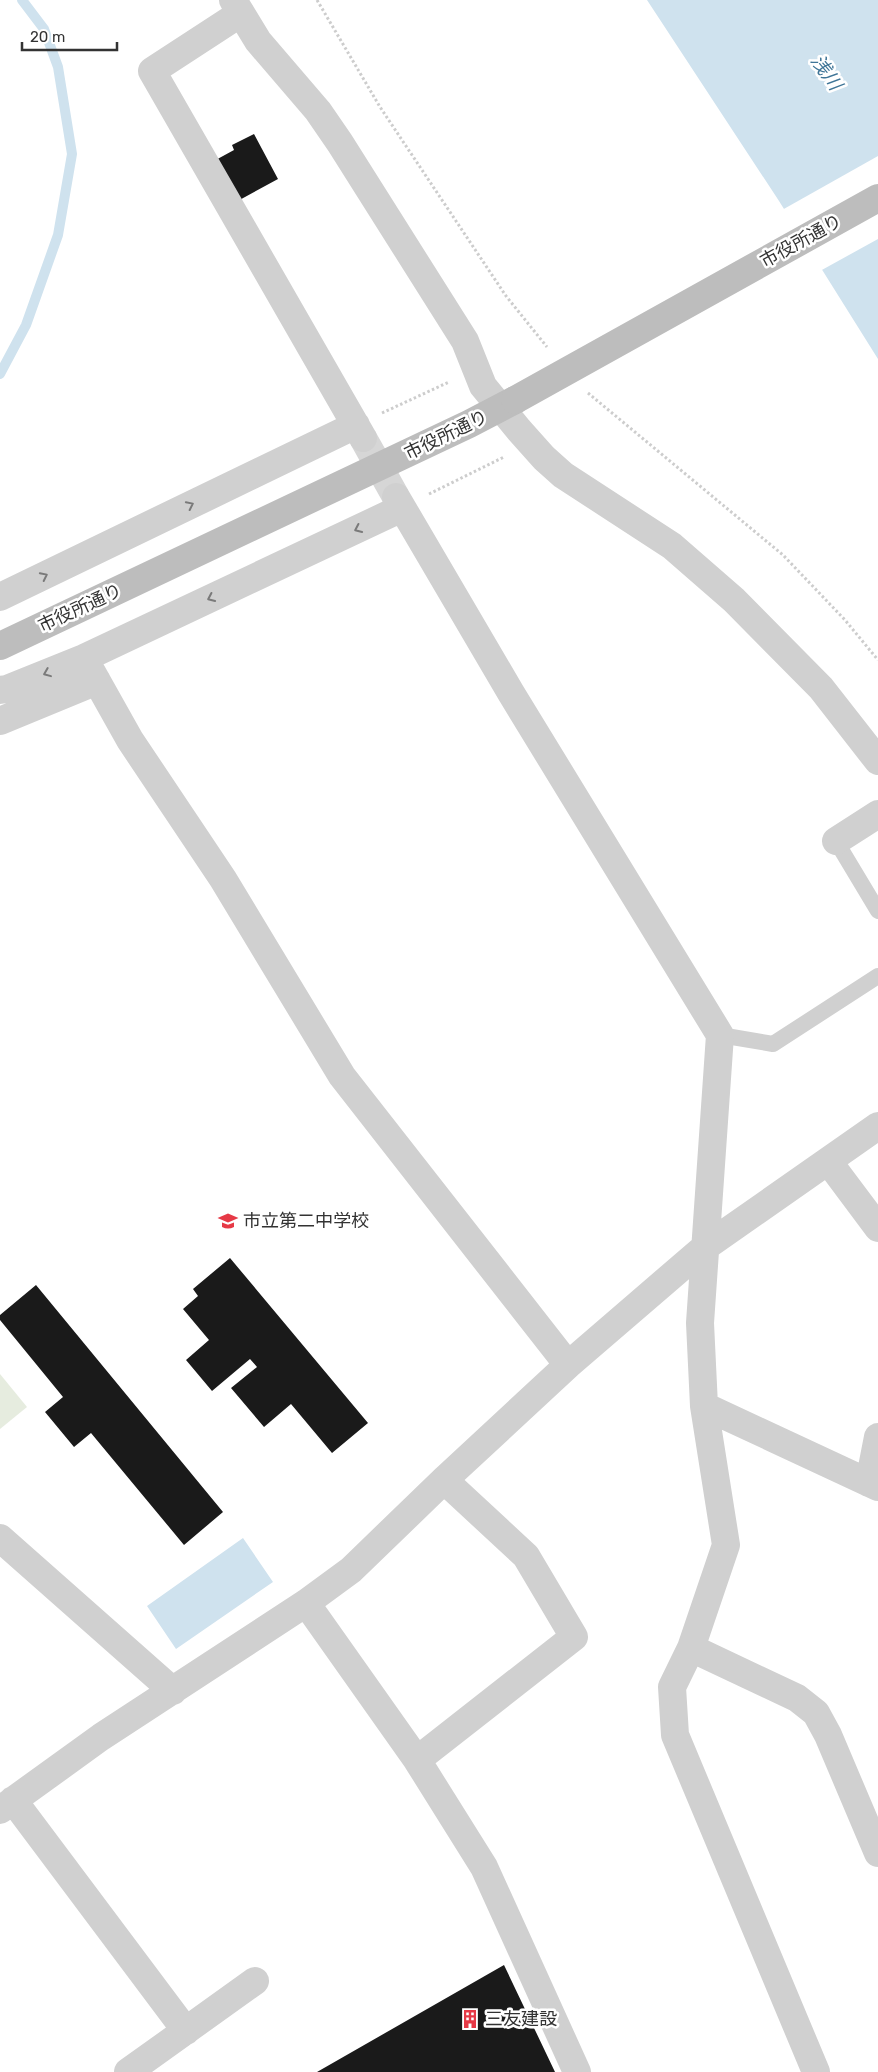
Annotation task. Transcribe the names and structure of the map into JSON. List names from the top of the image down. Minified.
{"streets":{"street":["市役所通り"]},"water":["浅川"],"places":{"school or university":["市立第二中学校"],"building":["三友建設"]},"scale_bar":"20 m"}
